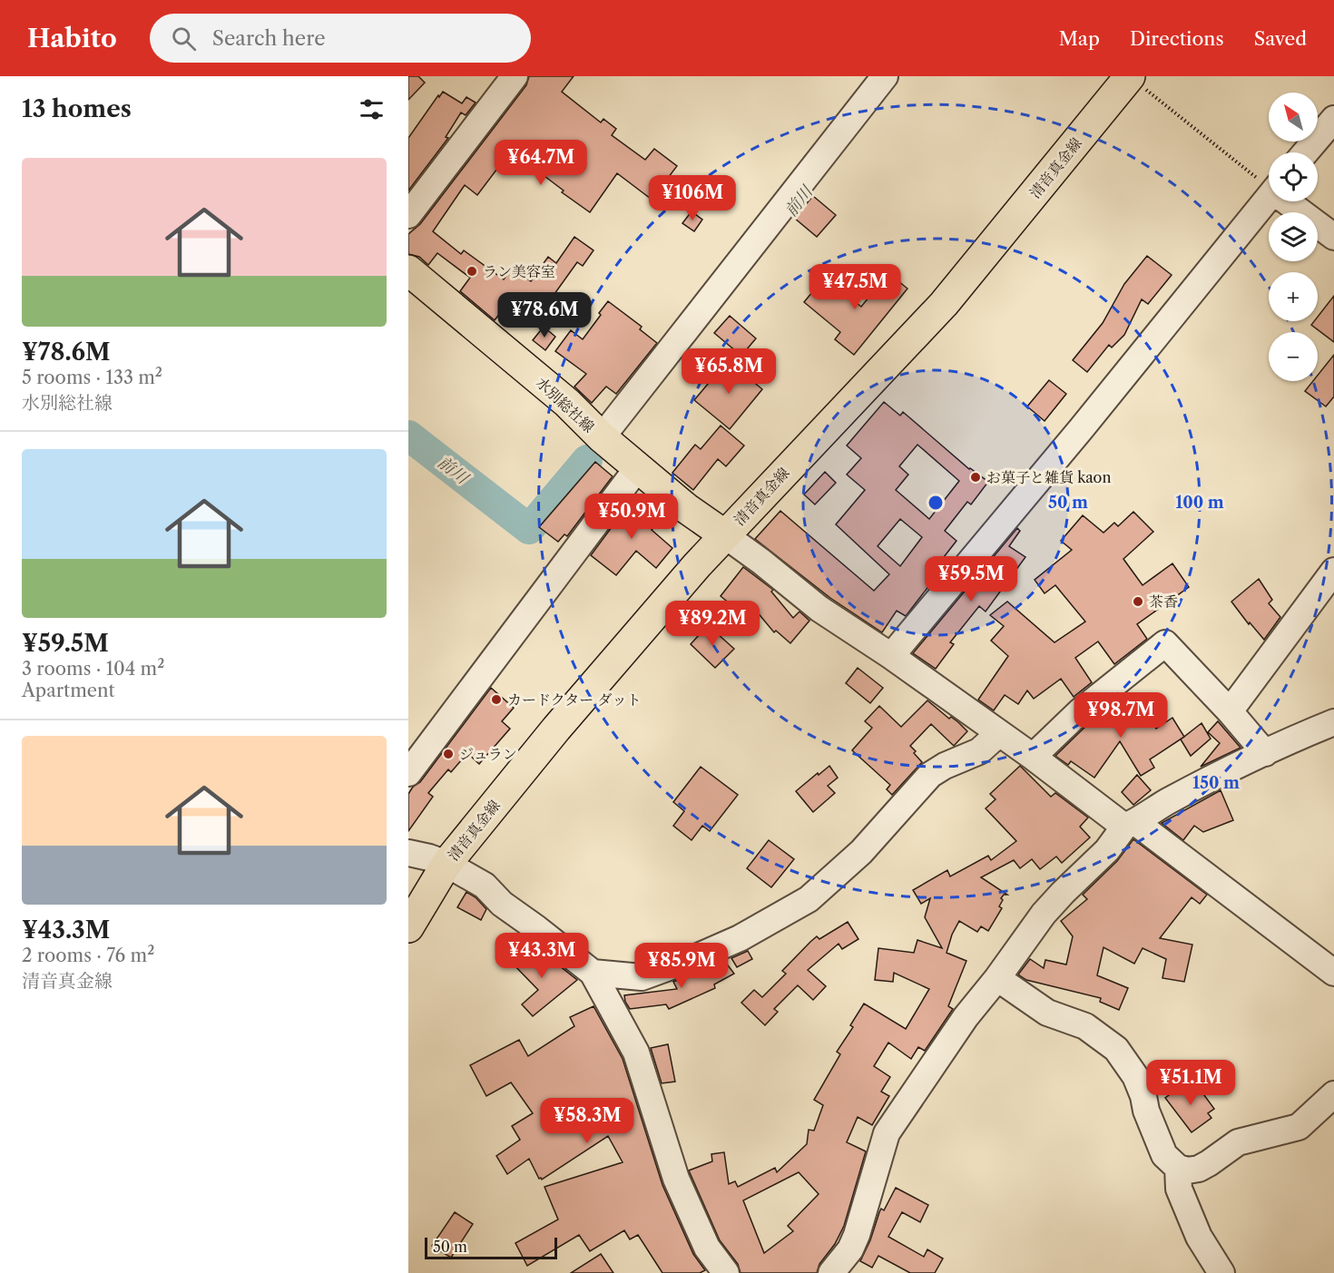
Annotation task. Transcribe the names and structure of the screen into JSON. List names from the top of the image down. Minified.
{"streets":{"main road":["清音真金線","水別総社線"]},"crossings":[["清音真金線","水別総社線"]],"water":["前川"],"places":["ラン美容室","お菓子と雑貨 kaon","茶香","カードクター ダット","ジュラン"],"scale_bar":"50 m","north":"top left","page":{"header":"Habito","search":"Search here","nav":["Map","Directions","Saved"],"heading":"13 homes","map_buttons":["+","−"],"price":["¥64.7M","¥106M","¥47.5M","¥78.6M","¥65.8M","¥50.9M","¥59.5M","¥89.2M","¥98.7M","¥43.3M","¥85.9M","¥51.1M","¥58.3M"],"list":[{"name":"¥78.6M","note":"5 rooms · 133 m² · 水別総社線"},{"name":"¥59.5M","note":"3 rooms · 104 m² · Apartment"},{"name":"¥43.3M","note":"2 rooms · 76 m² · 清音真金線"}],"scale":"50 m"},"rings":["50 m","100 m","150 m"]}
